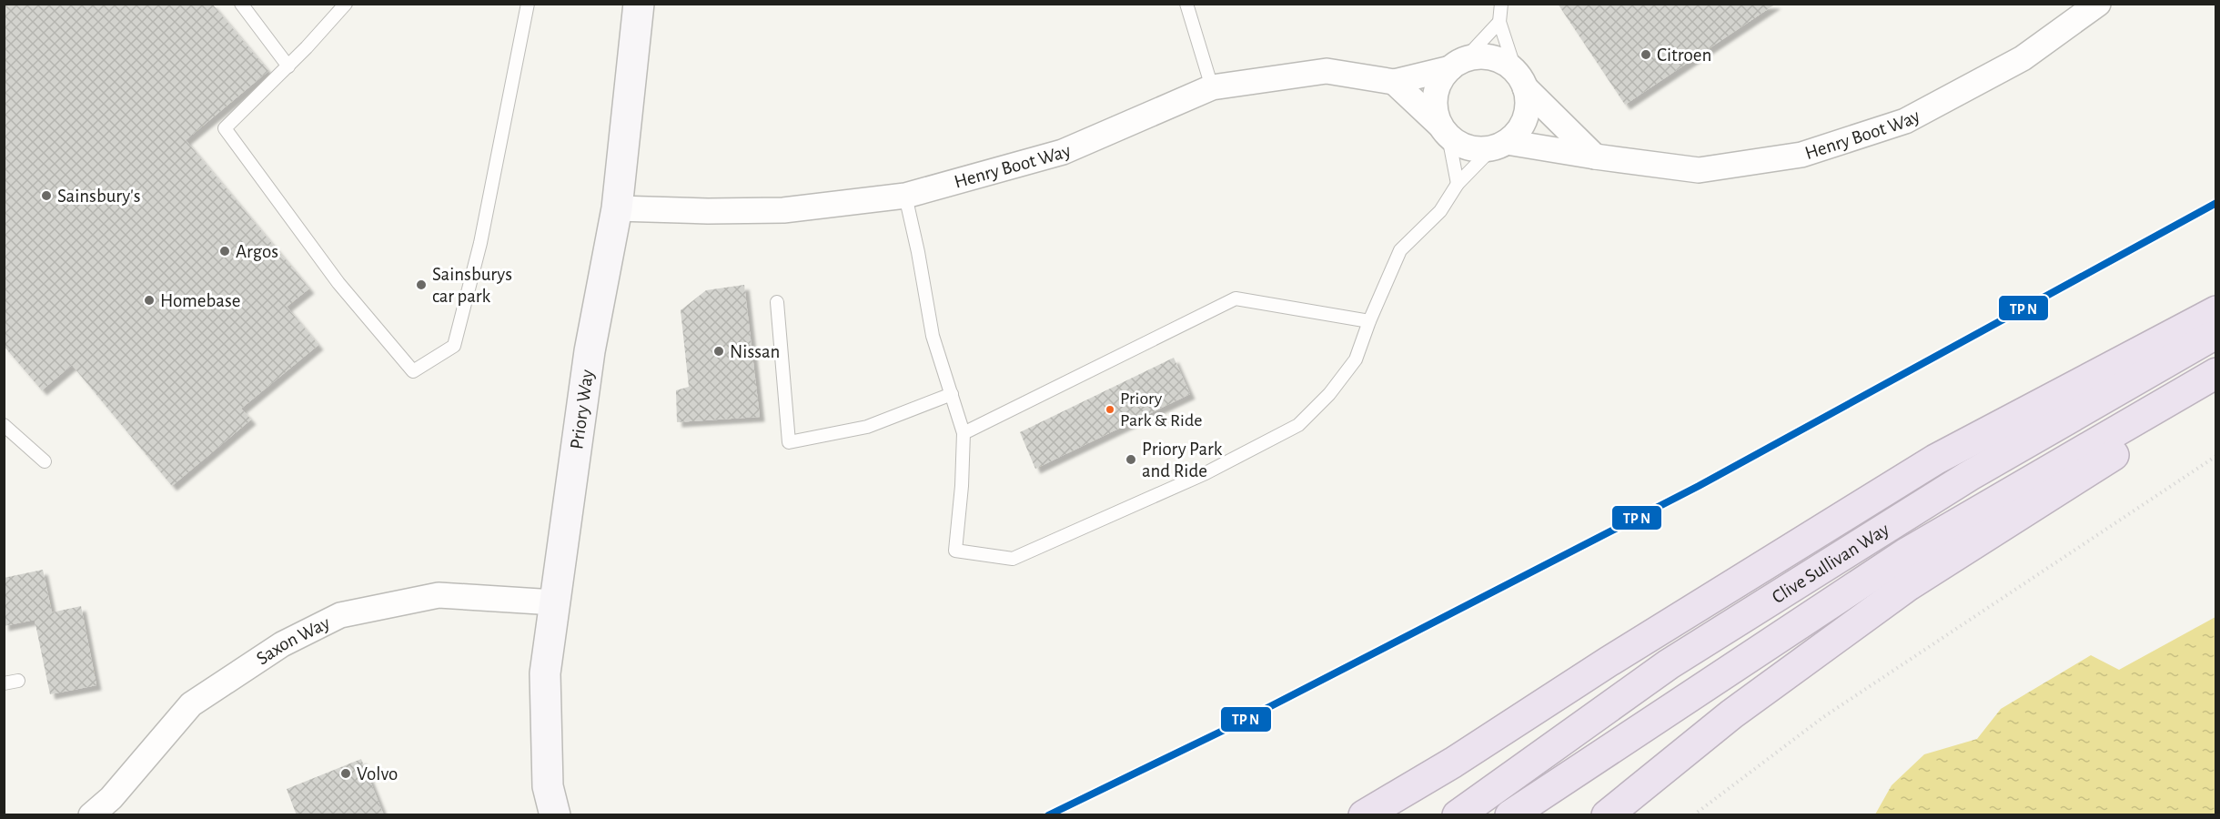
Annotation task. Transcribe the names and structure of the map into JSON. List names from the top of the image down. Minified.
{"streets":{"highway":["Clive Sullivan Way"],"street":["Henry Boot Way","Priory Way","Saxon Way"]},"crossings":[["Henry Boot Way","Priory Way"],["Priory Way","Saxon Way"]],"places":["Citroen","Sainsbury's","Argos","Sainsburys car park","Homebase","Nissan","Priory Park & Ride","Priory Park and Ride","Volvo"]}
